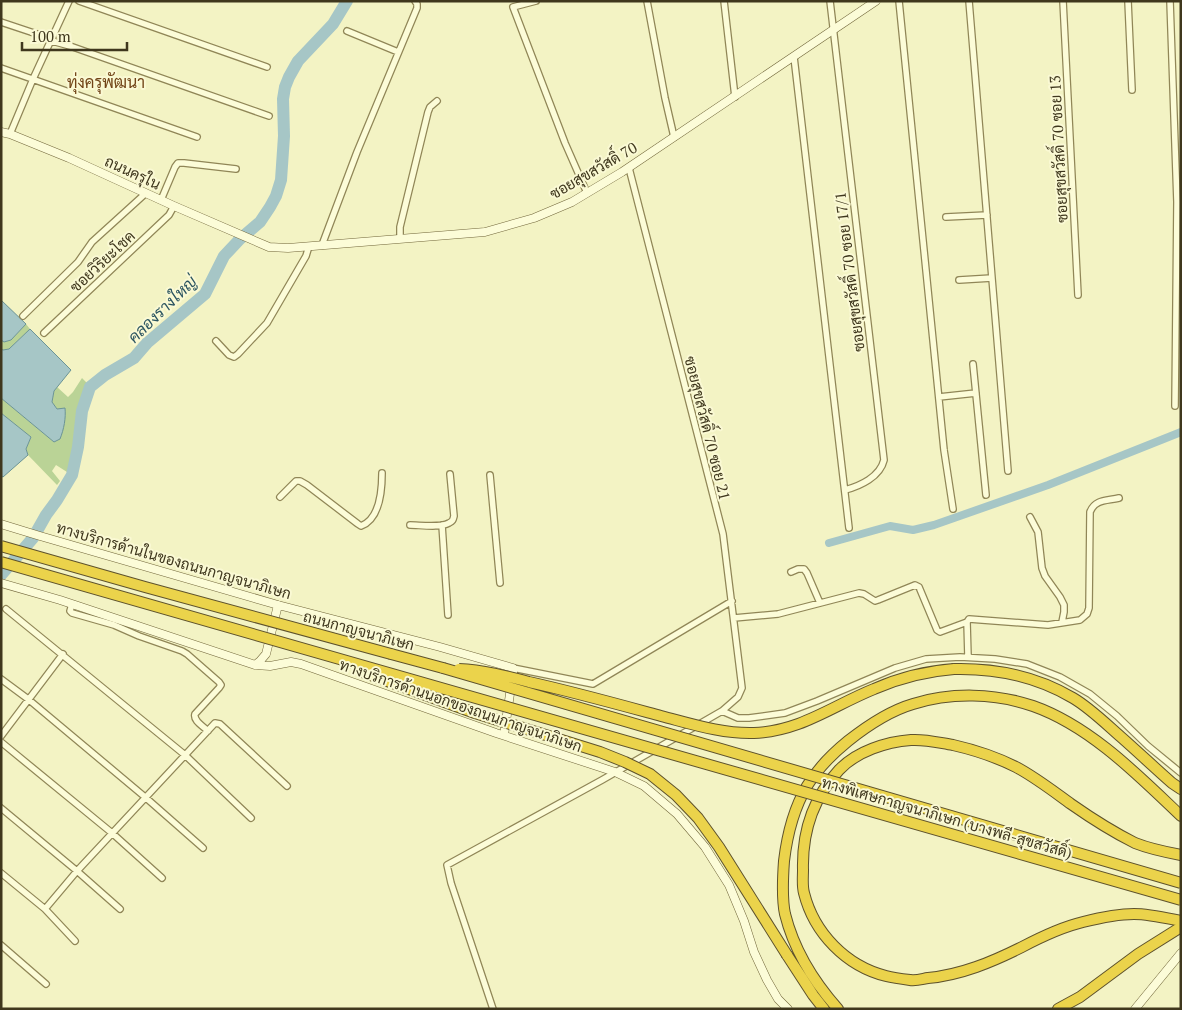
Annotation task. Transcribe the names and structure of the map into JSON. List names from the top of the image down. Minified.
{"streets":{"highway":["ถนนกาญจนาภิเษก","ทางพิเศษกาญจนาภิเษก (บางพลี-สุขสวัสดิ์)"],"main road":["ซอยสุขสวัสดิ์ 70","ถนนครุใน","ทางบริการด้านในของถนนกาญจนาภิเษก","ทางบริการด้านนอกของถนนกาญจนาภิเษก"],"street":["ซอยสุขสวัสดิ์ 70 ซอย 13","ซอยวิริยะโชค","ซอยสุขสวัสดิ์ 70 ซอย 17/1","ซอยสุขสวัสดิ์ 70 ซอย 21"]},"crossings":[["ซอยสุขสวัสดิ์ 70","ถนนครุใน"],["ซอยสุขสวัสดิ์ 70","ซอยสุขสวัสดิ์ 70 ซอย 17/1"],["ซอยสุขสวัสดิ์ 70","ซอยสุขสวัสดิ์ 70 ซอย 21"],["ถนนครุใน","ซอยวิริยะโชค"],["ถนนกาญจนาภิเษก","ทางพิเศษกาญจนาภิเษก (บางพลี-สุขสวัสดิ์)"]],"districts":["ทุ่งครุพัฒนา"],"water":["คลองรางใหญ่"],"scale_bar":"100 m"}
